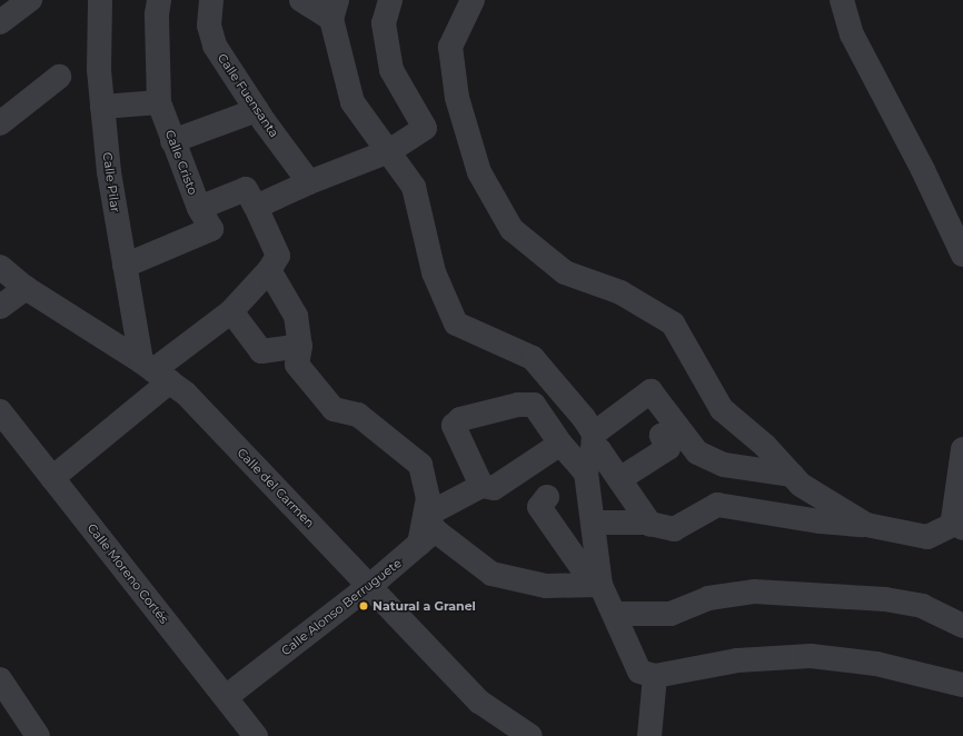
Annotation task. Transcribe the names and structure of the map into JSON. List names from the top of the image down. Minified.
{"streets":{"street":["Calle Fuensanta","Calle Cristo","Calle Pilar","Calle del Carmen","Calle Moreno Cortés","Calle Alonso Berruguete"]},"crossings":[["Calle Cristo","Calle Pilar"],["Calle Pilar","Calle del Carmen"],["Calle del Carmen","Calle Alonso Berruguete"],["Calle Moreno Cortés","Calle Alonso Berruguete"]],"places":["Natural a Granel"]}
